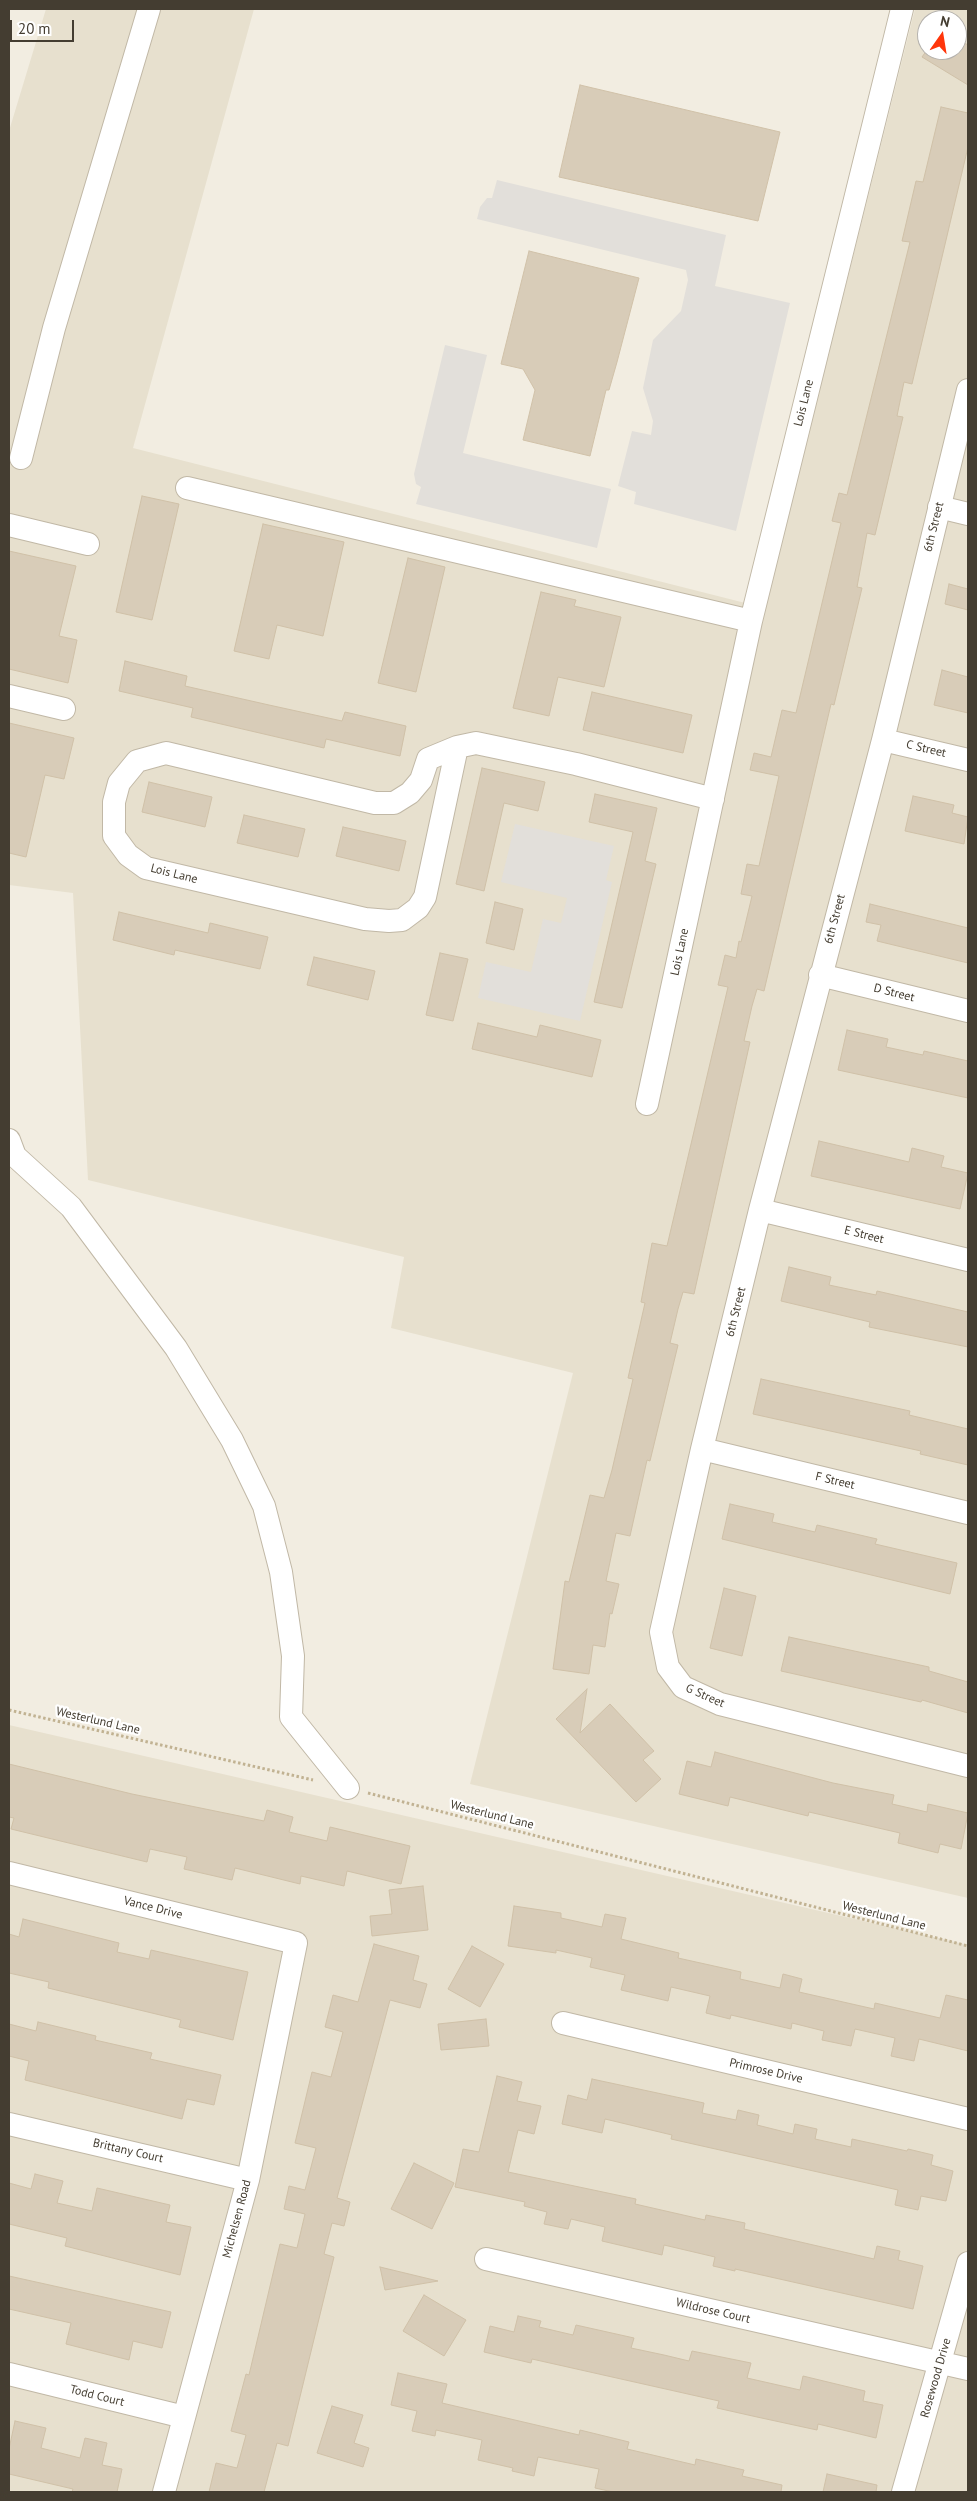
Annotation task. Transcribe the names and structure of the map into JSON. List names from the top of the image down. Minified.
{"streets":{"street":["Lois Lane","6th Street","C Street","D Street","E Street","F Street","G Street","Vance Drive","Primrose Drive","Brittany Court","Michelsen Road","Wildrose Court","Rosewood Drive","Todd Court"],"path":["Westerlund Lane"]},"crossings":[["6th Street","C Street"],["6th Street","D Street"],["6th Street","E Street"],["6th Street","F Street"],["6th Street","G Street"],["F Street","G Street"],["Vance Drive","Michelsen Road"],["Brittany Court","Michelsen Road"],["Michelsen Road","Todd Court"],["Wildrose Court","Rosewood Drive"]],"scale_bar":"20 m","north":"top"}
